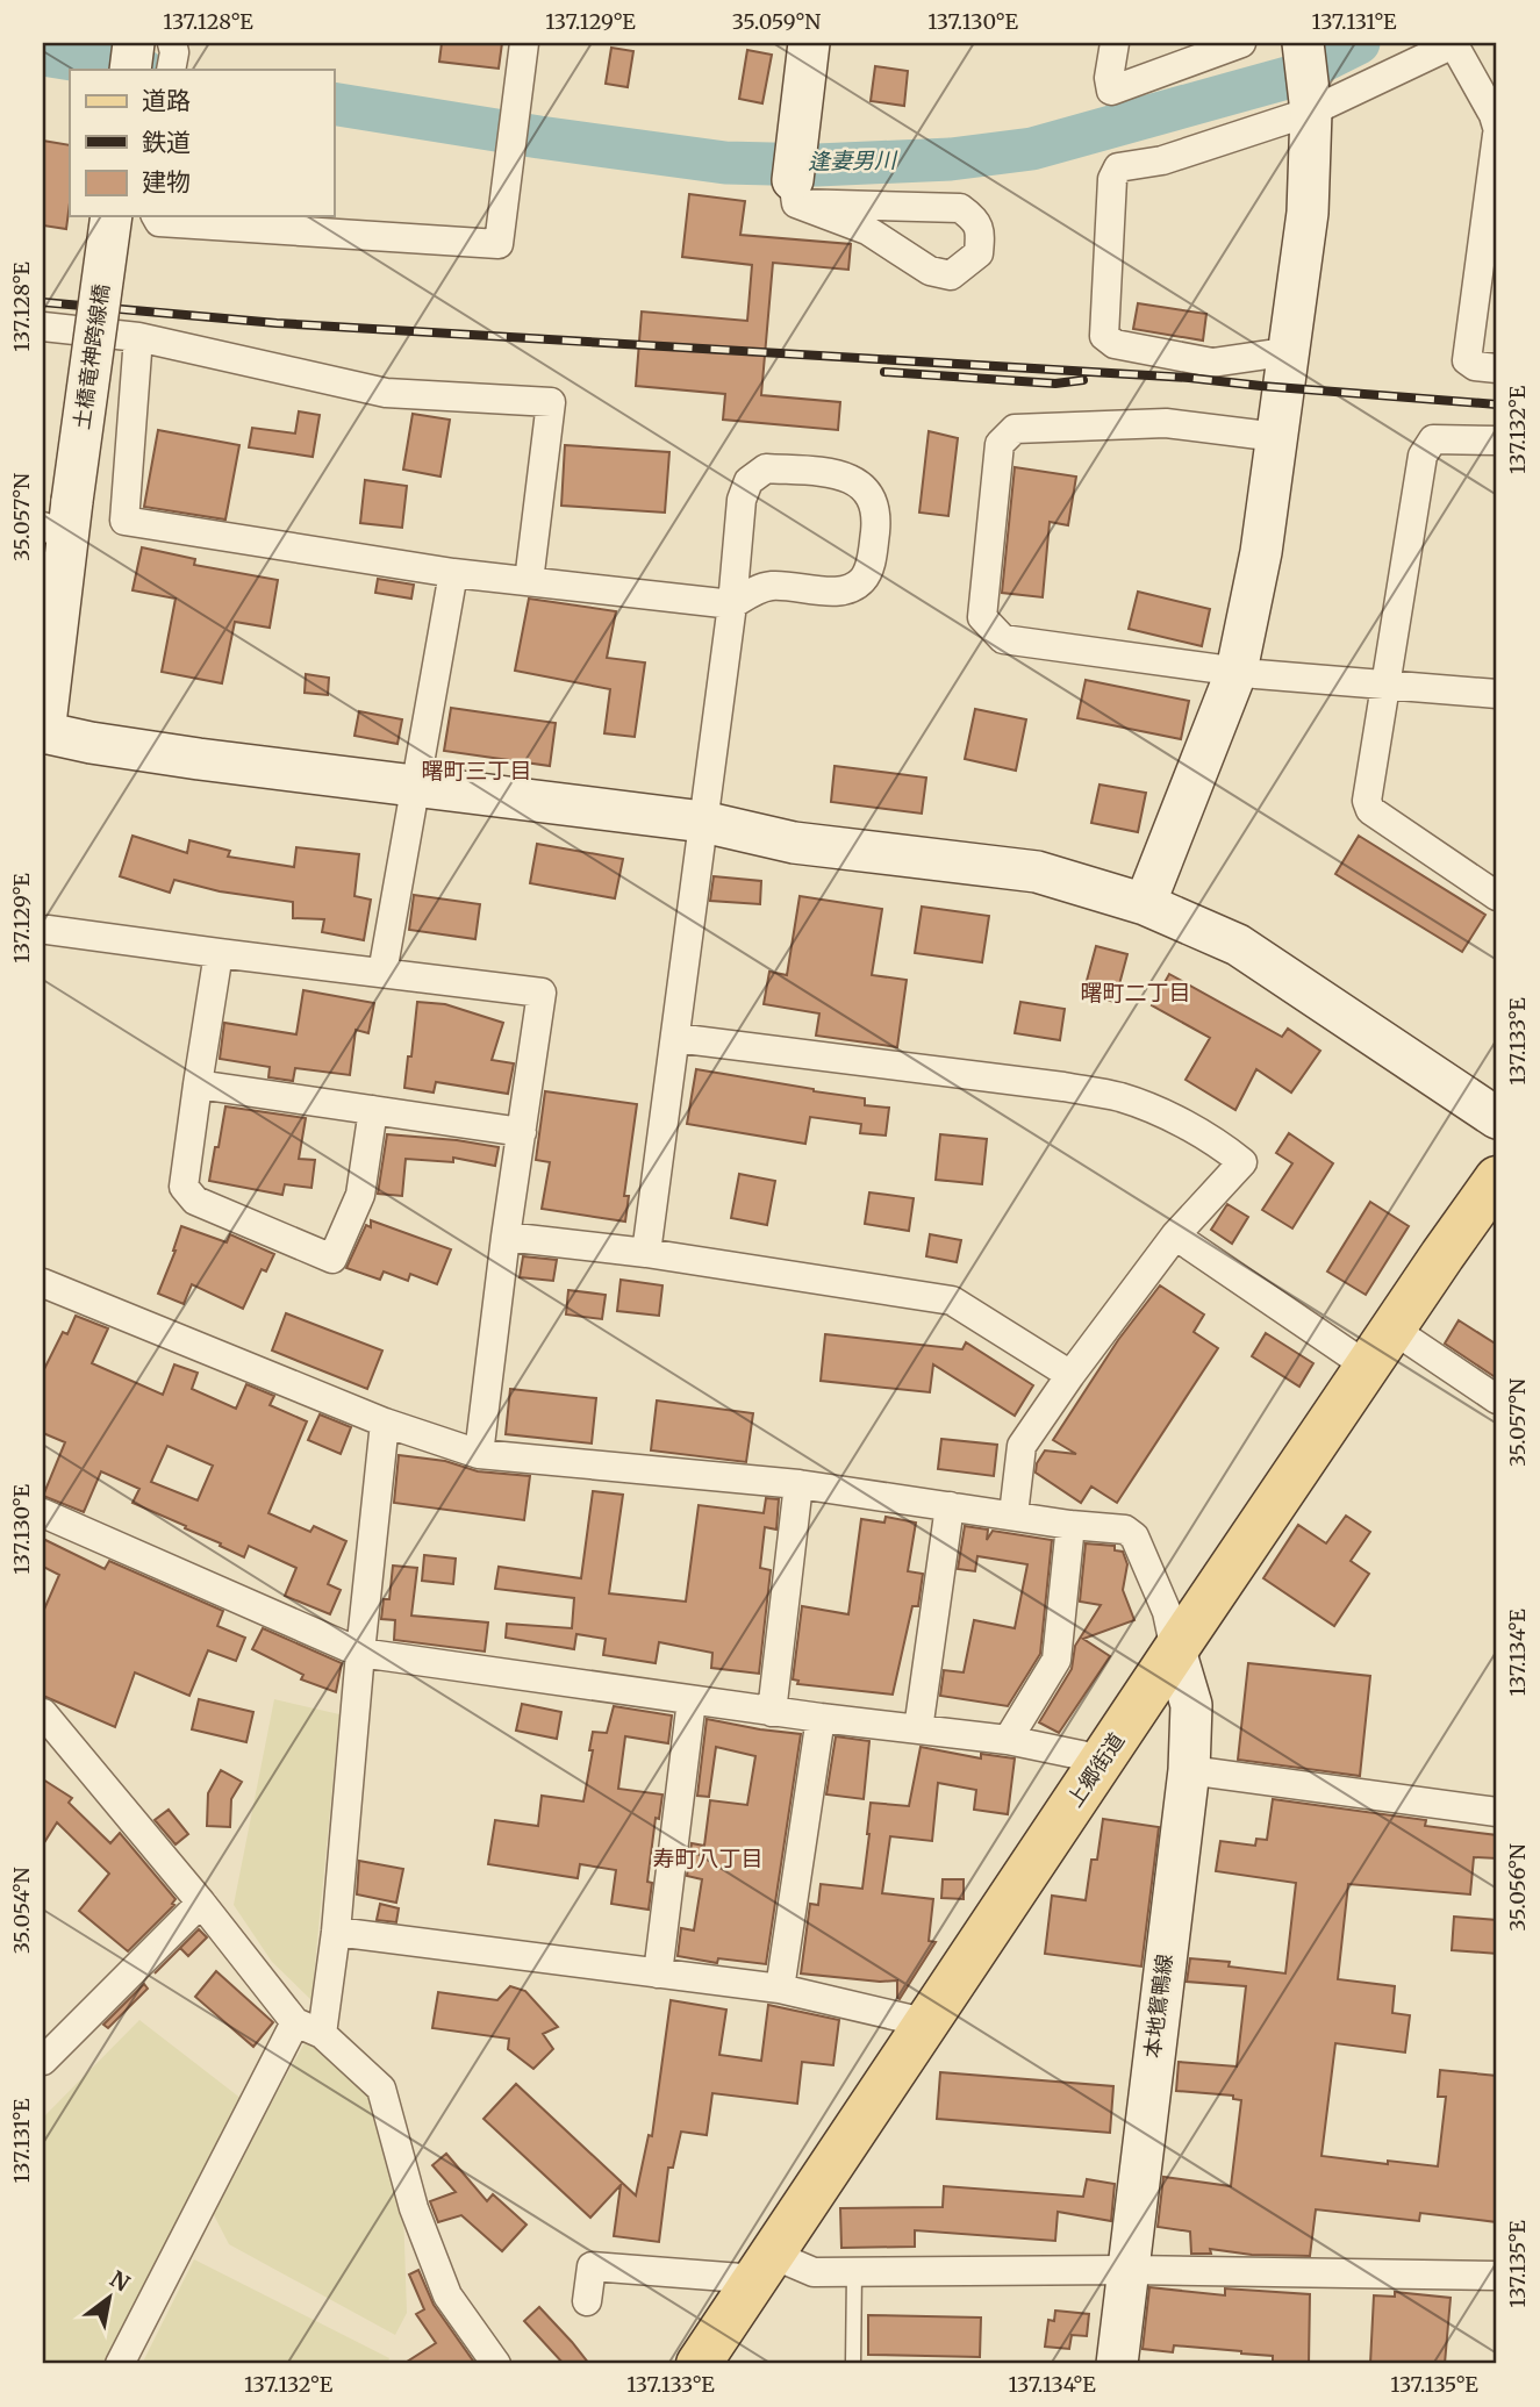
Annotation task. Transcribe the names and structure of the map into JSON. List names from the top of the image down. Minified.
{"streets":{"main road":["上郷街道"],"street":["土橋竜神跨線橋","本地鴛鴨線"]},"crossings":[["上郷街道","本地鴛鴨線"]],"districts":["曙町三丁目","曙町二丁目","寿町八丁目"],"water":["逢妻男川"],"legend":["道路","鉄道","建物"],"north":"top right","coordinates":["137.128°E","137.129°E","35.059°N","137.130°E","137.131°E","137.132°E","35.057°N","137.133°E","137.134°E","35.056°N","35.054°N","137.135°E"]}
